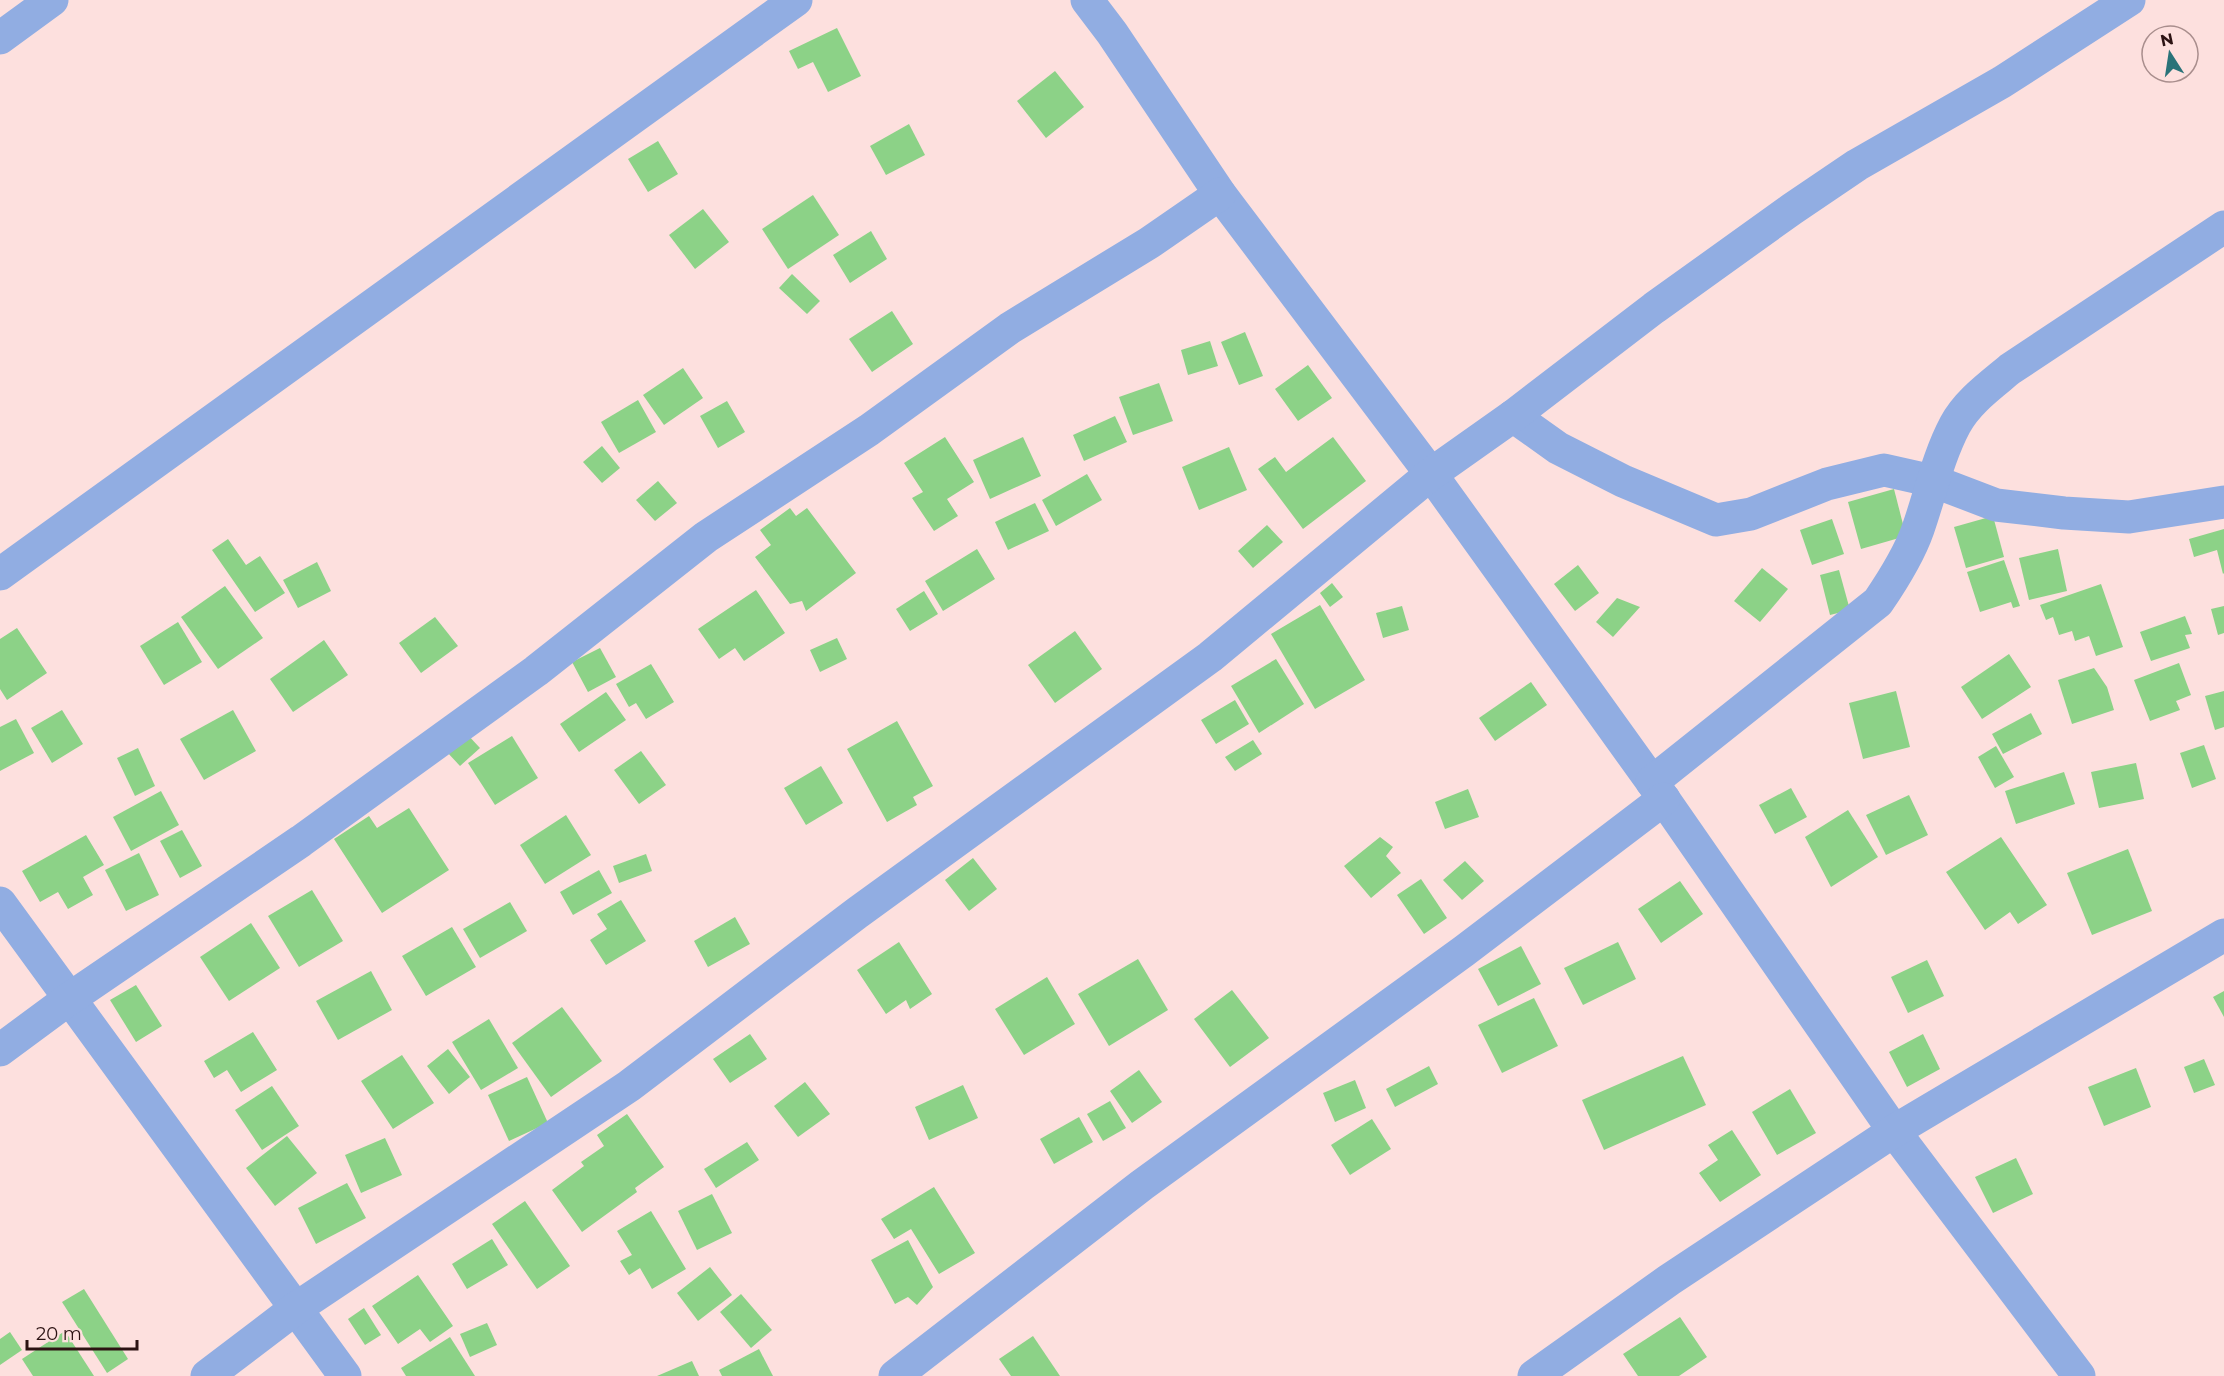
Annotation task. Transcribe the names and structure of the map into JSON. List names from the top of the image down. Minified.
{"scale_bar":"20 m","north":"top"}
